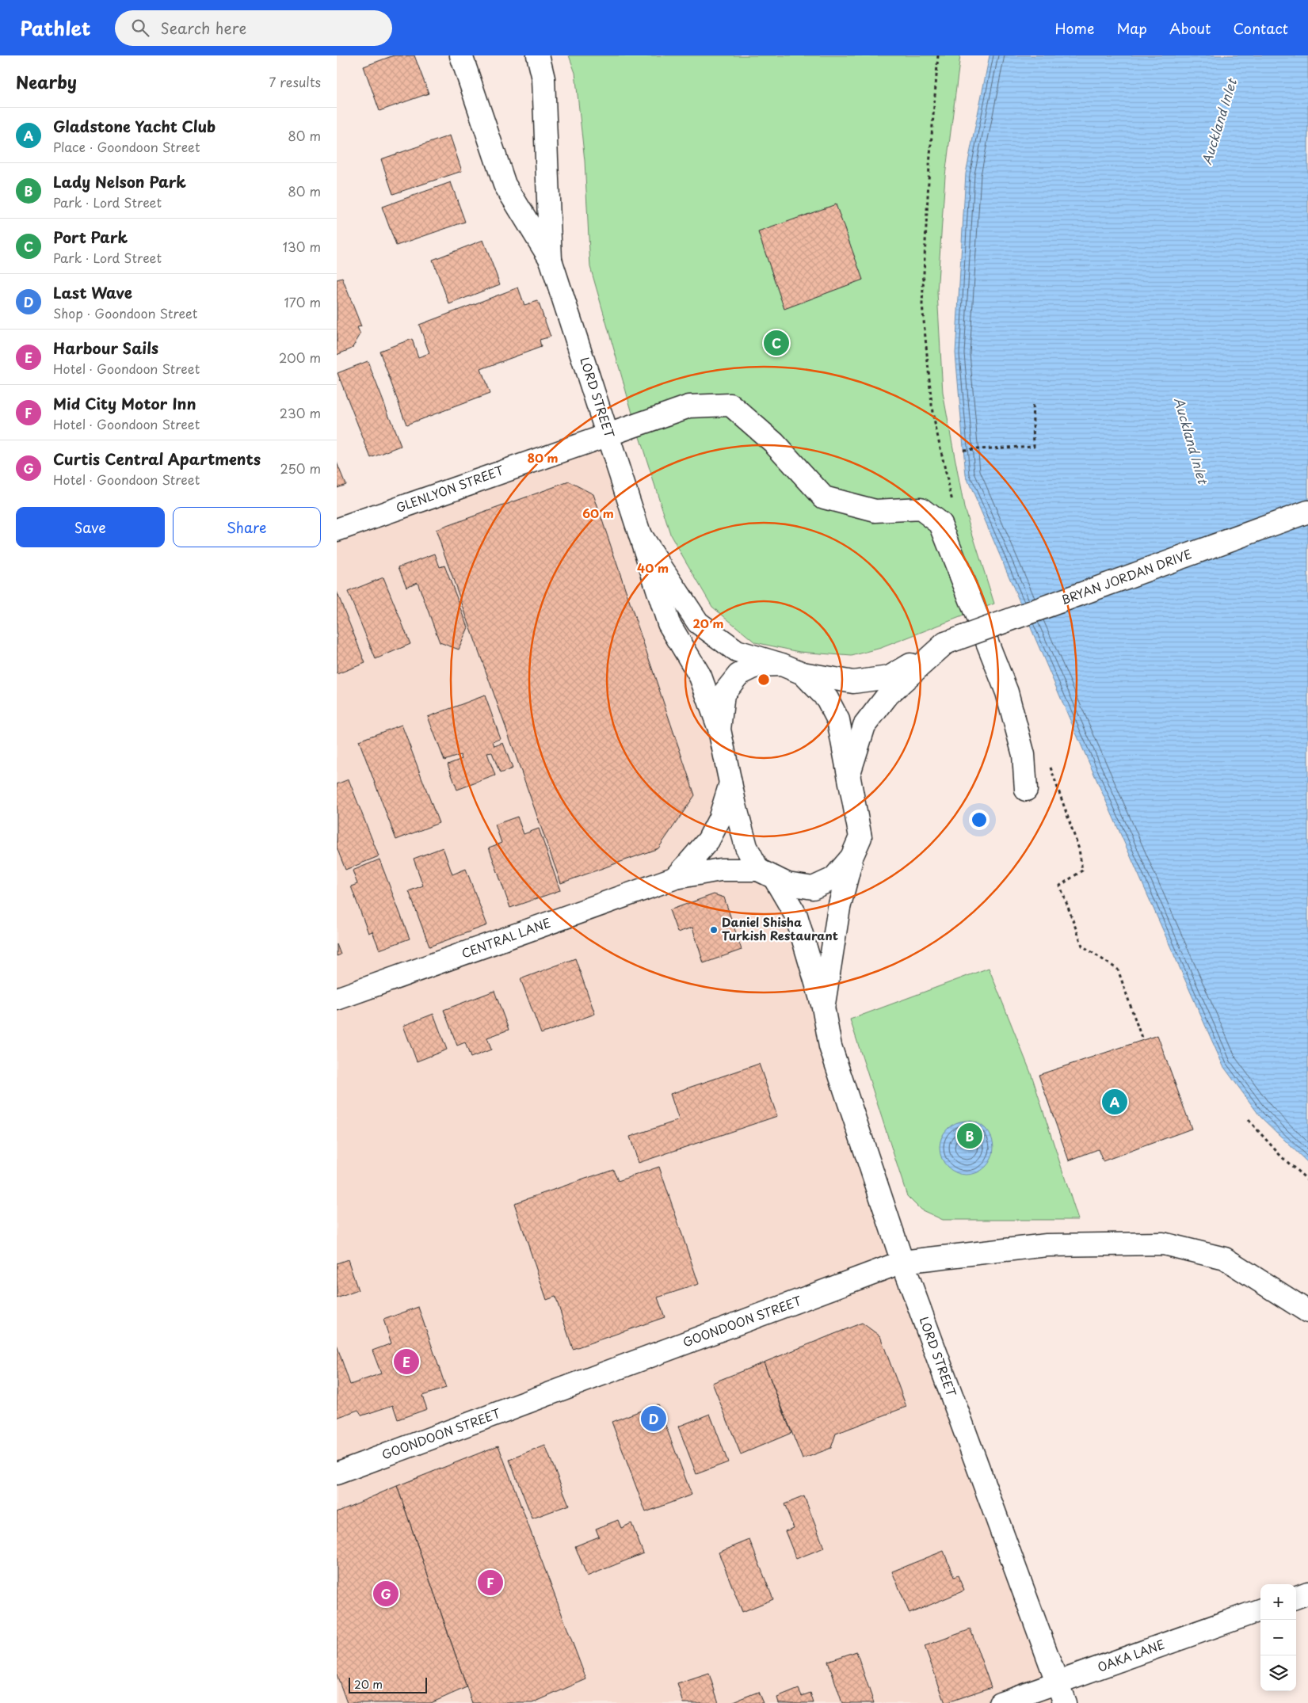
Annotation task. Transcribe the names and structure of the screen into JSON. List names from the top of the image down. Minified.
{"streets":{"main road":["LORD STREET","GLENLYON STREET","BRYAN JORDAN DRIVE","CENTRAL LANE","GOONDOON STREET","OAKA LANE"]},"crossings":[["LORD STREET","GLENLYON STREET"],["LORD STREET","BRYAN JORDAN DRIVE"],["LORD STREET","CENTRAL LANE"],["LORD STREET","GOONDOON STREET"],["LORD STREET","OAKA LANE"]],"water":["Auckland Inlet"],"places":["Daniel Shisha Turkish Restaurant"],"scale_bar":"20 m","page":{"header":"Pathlet","search":"Search here","nav":["Home","Map","About","Contact"],"heading":["Nearby","7 results"],"list":[{"mark":"A","name":"Gladstone Yacht Club","note":"Place · Goondoon Street","value":"80 m"},{"mark":"B","name":"Lady Nelson Park","note":"Park · Lord Street","value":"80 m"},{"mark":"C","name":"Port Park","note":"Park · Lord Street","value":"130 m"},{"mark":"D","name":"Last Wave","note":"Shop · Goondoon Street","value":"170 m"},{"mark":"E","name":"Harbour Sails","note":"Hotel · Goondoon Street","value":"200 m"},{"mark":"F","name":"Mid City Motor Inn","note":"Hotel · Goondoon Street","value":"230 m"},{"mark":"G","name":"Curtis Central Apartments","note":"Hotel · Goondoon Street","value":"250 m"}],"pins":["C","A","B","E","D","F","G"],"buttons":["Save","Share"],"map_buttons":["+","−"],"scale":"20 m"},"rings":["80 m","60 m","40 m","20 m"]}
